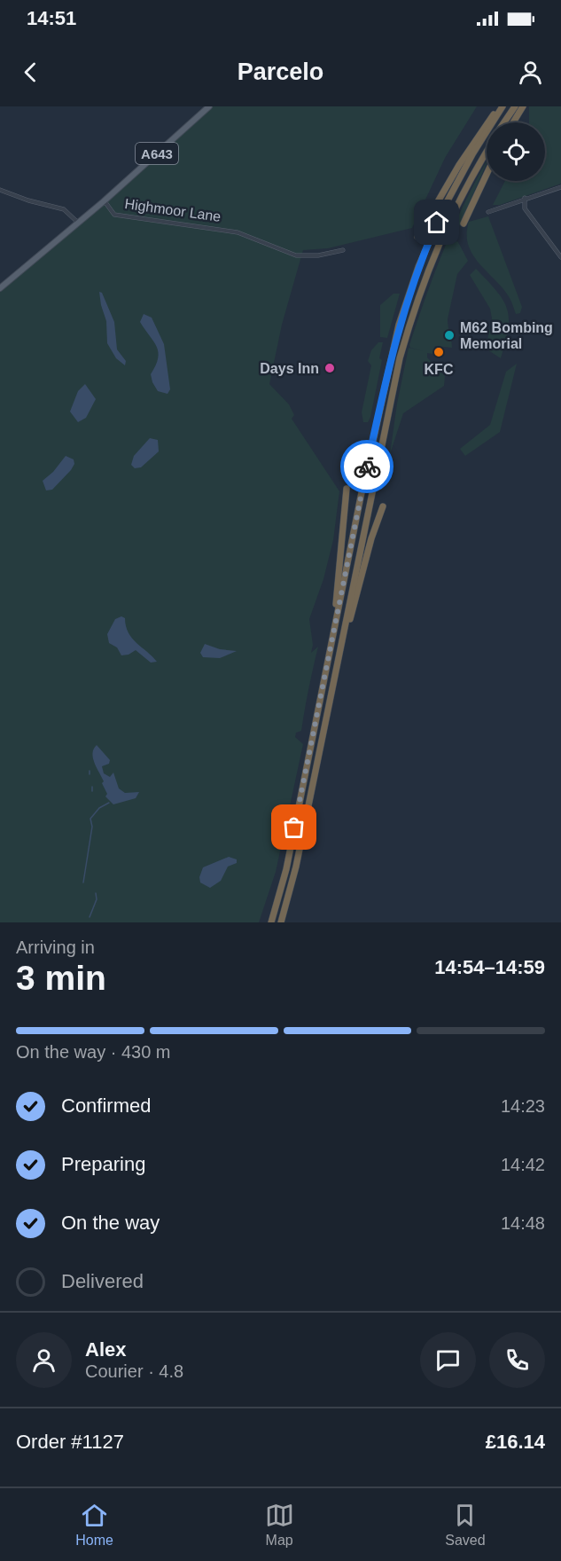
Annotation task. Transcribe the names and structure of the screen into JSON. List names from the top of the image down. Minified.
{"streets":{"main road":["A643","Highmoor Lane"]},"crossings":[["A643","Highmoor Lane"]],"places":["M62 Bombing Memorial","KFC","Days Inn"],"page":{"status":"14:51","header":"Parcelo","heading":["3 min","Arriving in","14:54–14:59"],"panel":["Alex","Courier · 4.8","Order #1127","£16.14"],"bar":"On the way · 430 m","list":[["Confirmed","14:23"],["Preparing","14:42"],["On the way","14:48"],"Delivered"],"tabs":["Home","Map","Saved"]}}
